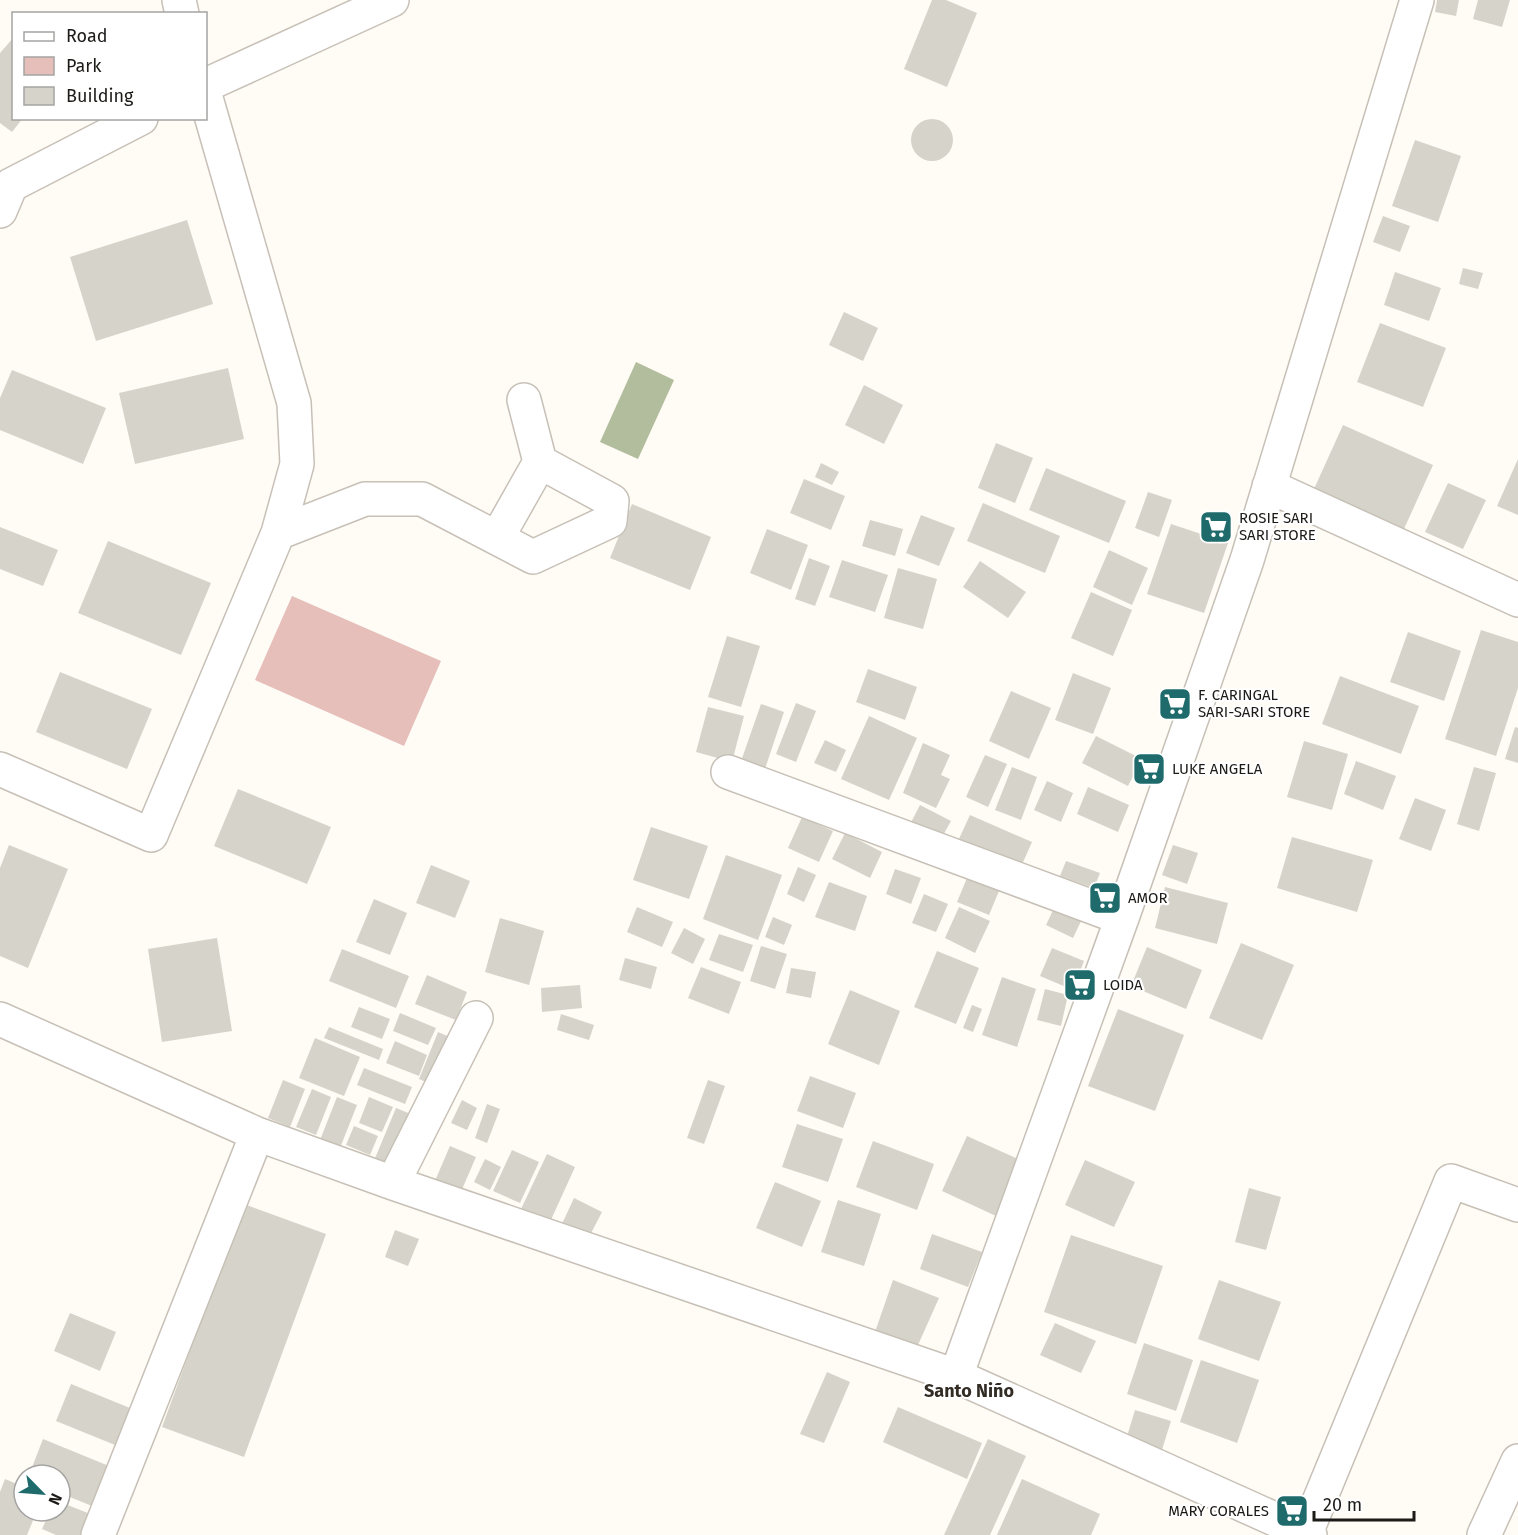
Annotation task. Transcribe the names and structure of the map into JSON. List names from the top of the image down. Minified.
{"districts":["Santo Niño"],"places":{"supermarket":["ROSIE SARI SARI STORE","F. CARINGAL SARI-SARI STORE","LUKE ANGELA","AMOR","LOIDA","MARY CORALES"]},"legend":["Road","Park","Building"],"scale_bar":"20 m","north":"bottom right"}
